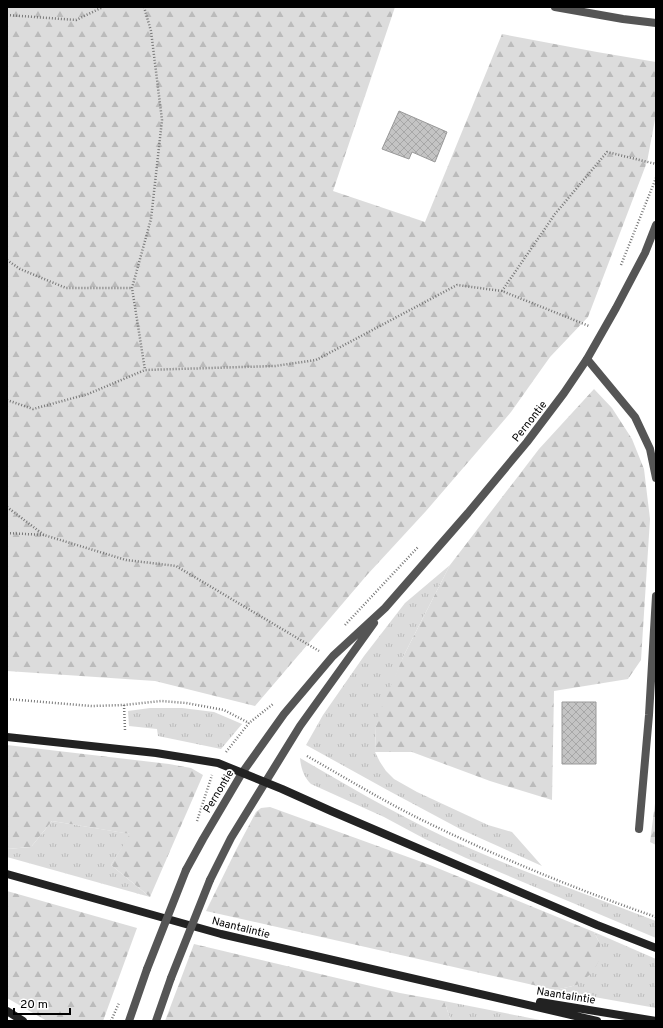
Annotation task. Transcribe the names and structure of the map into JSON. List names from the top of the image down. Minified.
{"streets":{"main road":["Naantalintie"],"street":["Pernontie"]},"scale_bar":"20 m"}
